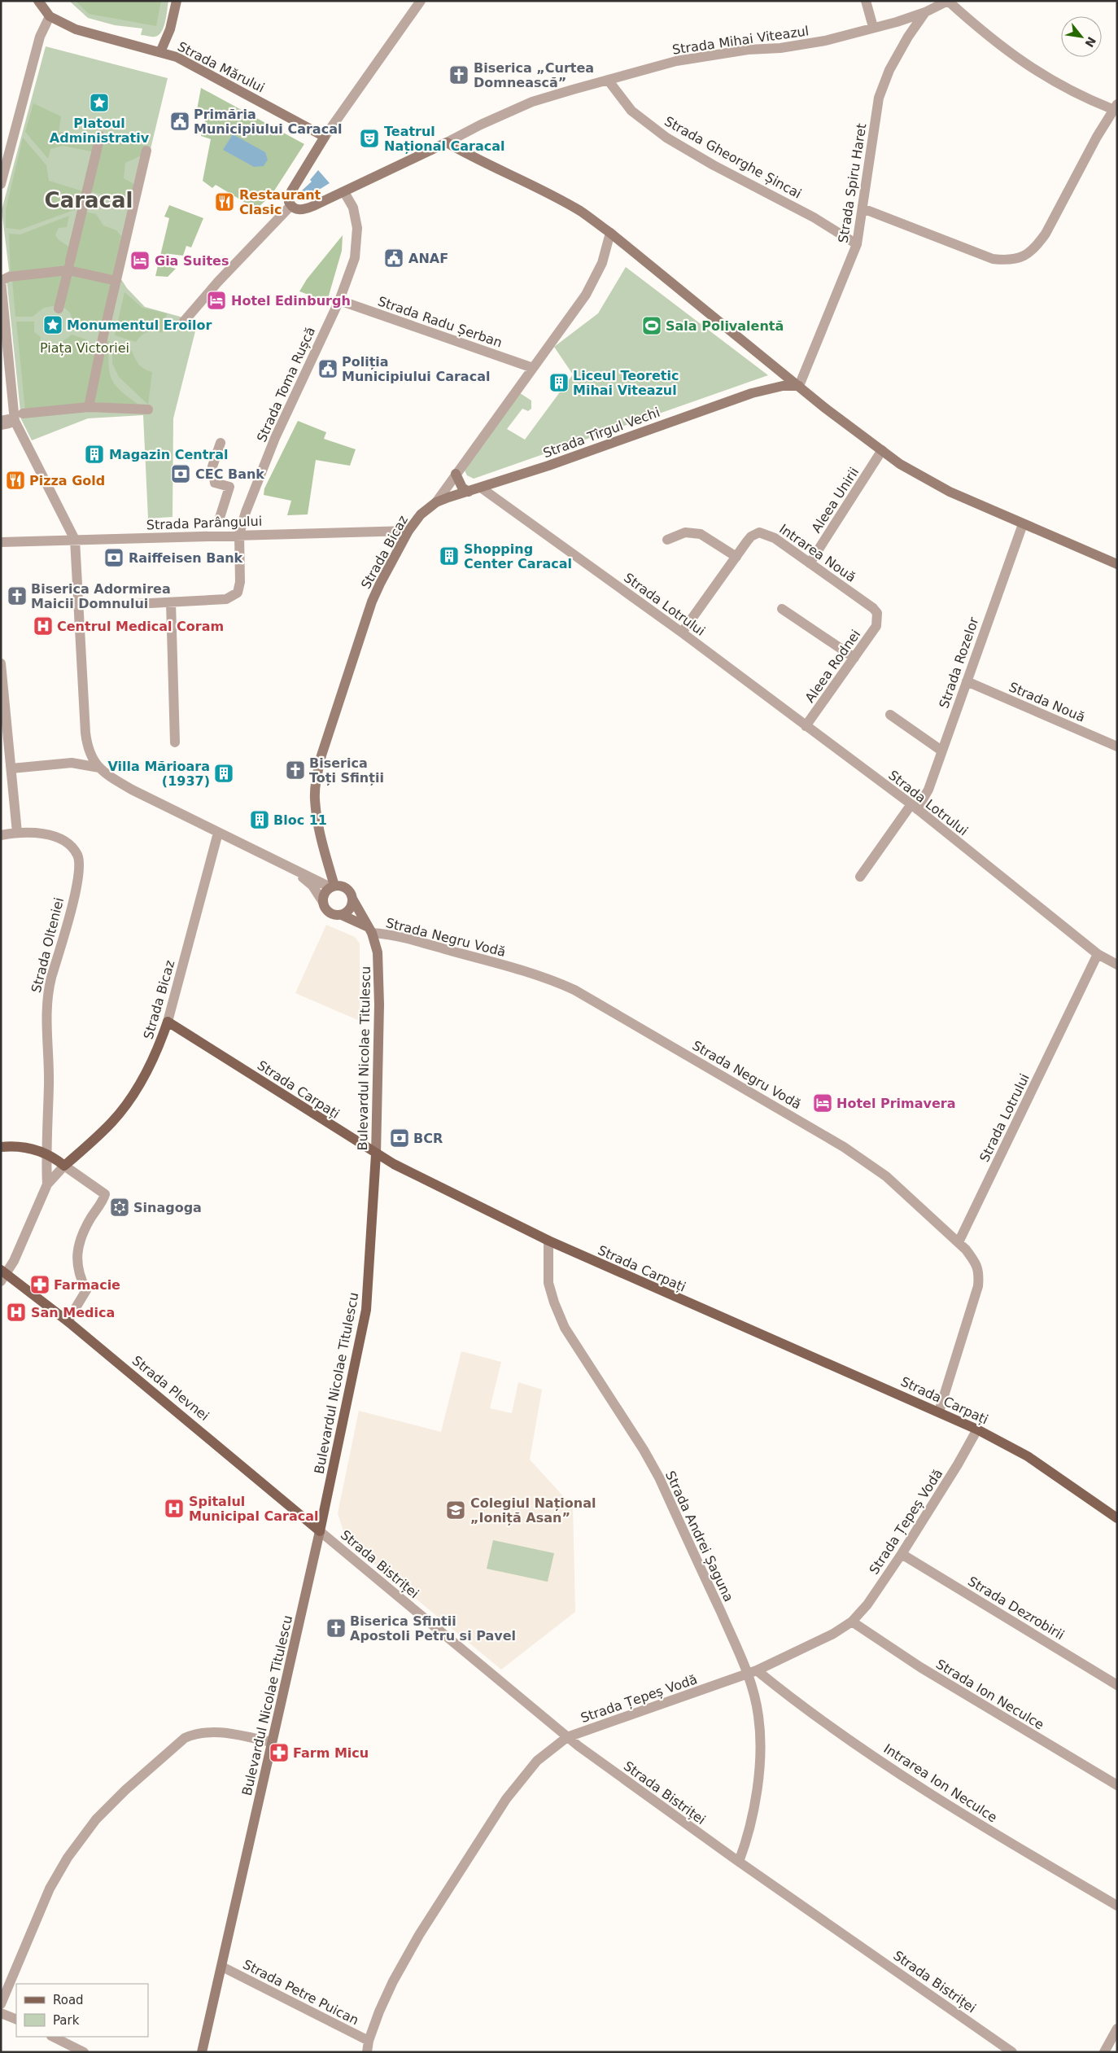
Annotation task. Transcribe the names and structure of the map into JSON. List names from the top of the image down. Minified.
{"streets":{"main road":["Strada Mărului","Strada Tîrgul Vechi","Strada Bicaz","Bulevardul Nicolae Titulescu","Strada Carpați","Strada Plevnei"],"street":["Strada Mihai Viteazul","Strada Gheorghe Șincai","Strada Spiru Haret","Strada Radu Șerban","Strada Toma Rușcă","Aleea Unirii","Strada Parângului","Intrarea Nouă","Strada Lotrului","Strada Rozelor","Aleea Rodnei","Strada Nouă","Strada Negru Vodă","Strada Olteniei","Strada Țepeș Vodă","Strada Andrei Șaguna","Strada Bistriței","Strada Dezrobirii","Strada Ion Neculce","Intrarea Ion Neculce","Strada Petre Puican"]},"crossings":[["Strada Mihai Viteazul","Strada Gheorghe Șincai"],["Strada Mihai Viteazul","Strada Spiru Haret"],["Strada Gheorghe Șincai","Strada Spiru Haret"],["Strada Spiru Haret","Strada Tîrgul Vechi"],["Strada Radu Șerban","Strada Toma Rușcă"],["Strada Radu Șerban","Strada Bicaz"],["Strada Toma Rușcă","Strada Parângului"],["Strada Tîrgul Vechi","Strada Bicaz"],["Strada Tîrgul Vechi","Strada Lotrului"],["Aleea Unirii","Intrarea Nouă"],["Strada Parângului","Strada Bicaz"],["Strada Bicaz","Strada Olteniei"],["Strada Bicaz","Bulevardul Nicolae Titulescu"],["Strada Bicaz","Strada Carpați"],["Strada Bicaz","Strada Plevnei"],["Intrarea Nouă","Strada Lotrului"],["Intrarea Nouă","Aleea Rodnei"],["Strada Lotrului","Strada Rozelor"],["Strada Lotrului","Aleea Rodnei"],["Strada Lotrului","Strada Negru Vodă"],["Strada Rozelor","Strada Nouă"],["Strada Negru Vodă","Bulevardul Nicolae Titulescu"],["Strada Negru Vodă","Strada Carpați"],["Bulevardul Nicolae Titulescu","Strada Carpați"],["Bulevardul Nicolae Titulescu","Strada Plevnei"],["Bulevardul Nicolae Titulescu","Strada Bistriței"],["Bulevardul Nicolae Titulescu","Strada Petre Puican"],["Strada Carpați","Strada Țepeș Vodă"],["Strada Carpați","Strada Andrei Șaguna"],["Strada Plevnei","Strada Bistriței"],["Strada Țepeș Vodă","Strada Andrei Șaguna"],["Strada Țepeș Vodă","Strada Bistriței"],["Strada Țepeș Vodă","Strada Dezrobirii"],["Strada Țepeș Vodă","Strada Ion Neculce"],["Strada Țepeș Vodă","Intrarea Ion Neculce"],["Strada Țepeș Vodă","Strada Petre Puican"],["Strada Andrei Șaguna","Strada Bistriței"],["Strada Andrei Șaguna","Intrarea Ion Neculce"]],"districts":["Caracal"],"parks":["Piața Victoriei"],"places":{"church":["Biserica „Curtea Domnească”","Biserica Adormirea Maicii Domnului","Biserica Toți Sfinții","Biserica Sfintii Apostoli Petru si Pavel"],"place":["Platoul Administrativ","Monumentul Eroilor"],"public building":["Primăria Municipiului Caracal","ANAF","Poliția Municipiului Caracal"],"theatre":["Teatrul Național Caracal"],"restaurant":["Restaurant Clasic","Pizza Gold"],"hotel":["Gia Suites","Hotel Edinburgh","Hotel Primavera"],"sports":["Sala Polivalentă"],"building":["Liceul Teoretic Mihai Viteazul","Magazin Central","Shopping Center Caracal","Villa Mărioara (1937)","Bloc 11"],"bank":["CEC Bank","Raiffeisen Bank","BCR"],"hospital":["Centrul Medical Coram","San Medica","Spitalul Municipal Caracal"],"synagogue":["Sinagoga"],"pharmacy":["Farmacie","Farm Micu"],"school or university":["Colegiul Național „Ioniță Asan”"]},"legend":["Road","Park"],"north":"bottom right"}
